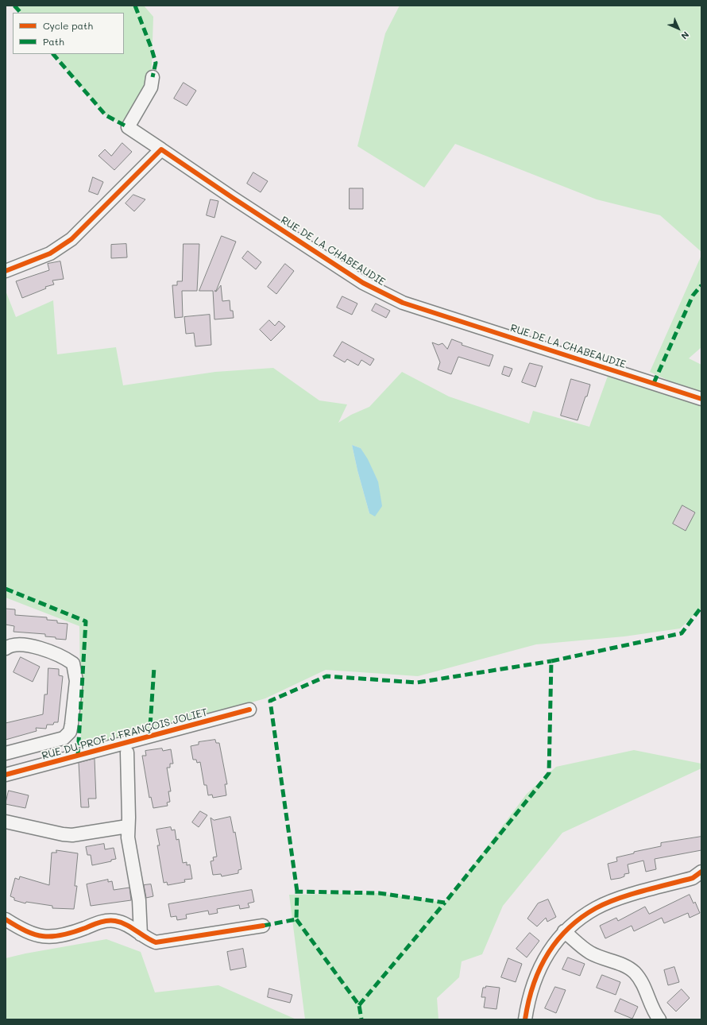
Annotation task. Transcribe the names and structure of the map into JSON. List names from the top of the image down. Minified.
{"streets":{"street":["RUE DE LA CHABEAUDIE","RUE DU PROF J FRANÇOIS JOLIET"]},"legend":["Cycle path","Path"],"north":"bottom right"}
